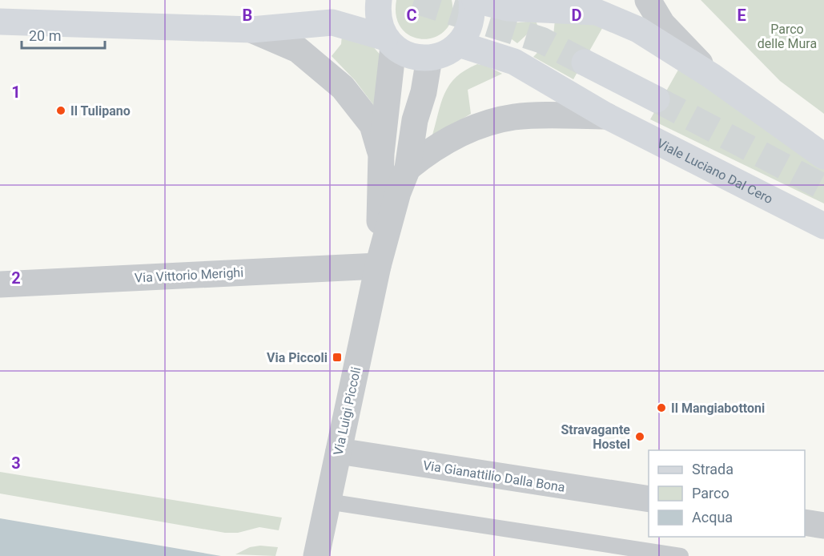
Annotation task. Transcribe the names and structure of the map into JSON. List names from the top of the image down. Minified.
{"streets":{"main road":["Viale Luciano Dal Cero"],"street":["Via Vittorio Merighi","Via Luigi Piccoli","Via Gianattilio Dalla Bona"]},"crossings":[["Viale Luciano Dal Cero","Via Luigi Piccoli"],["Via Vittorio Merighi","Via Luigi Piccoli"],["Via Luigi Piccoli","Via Gianattilio Dalla Bona"]],"parks":["Parco delle Mura"],"places":{"other":["Il Tulipano","Il Mangiabottoni","Stravagante Hostel"],"transit":["Via Piccoli"]},"legend":["Strada","Parco","Acqua"],"scale_bar":"20 m","grid":{"columns":["B","C","D","E"],"rows":["1","2","3"]}}
